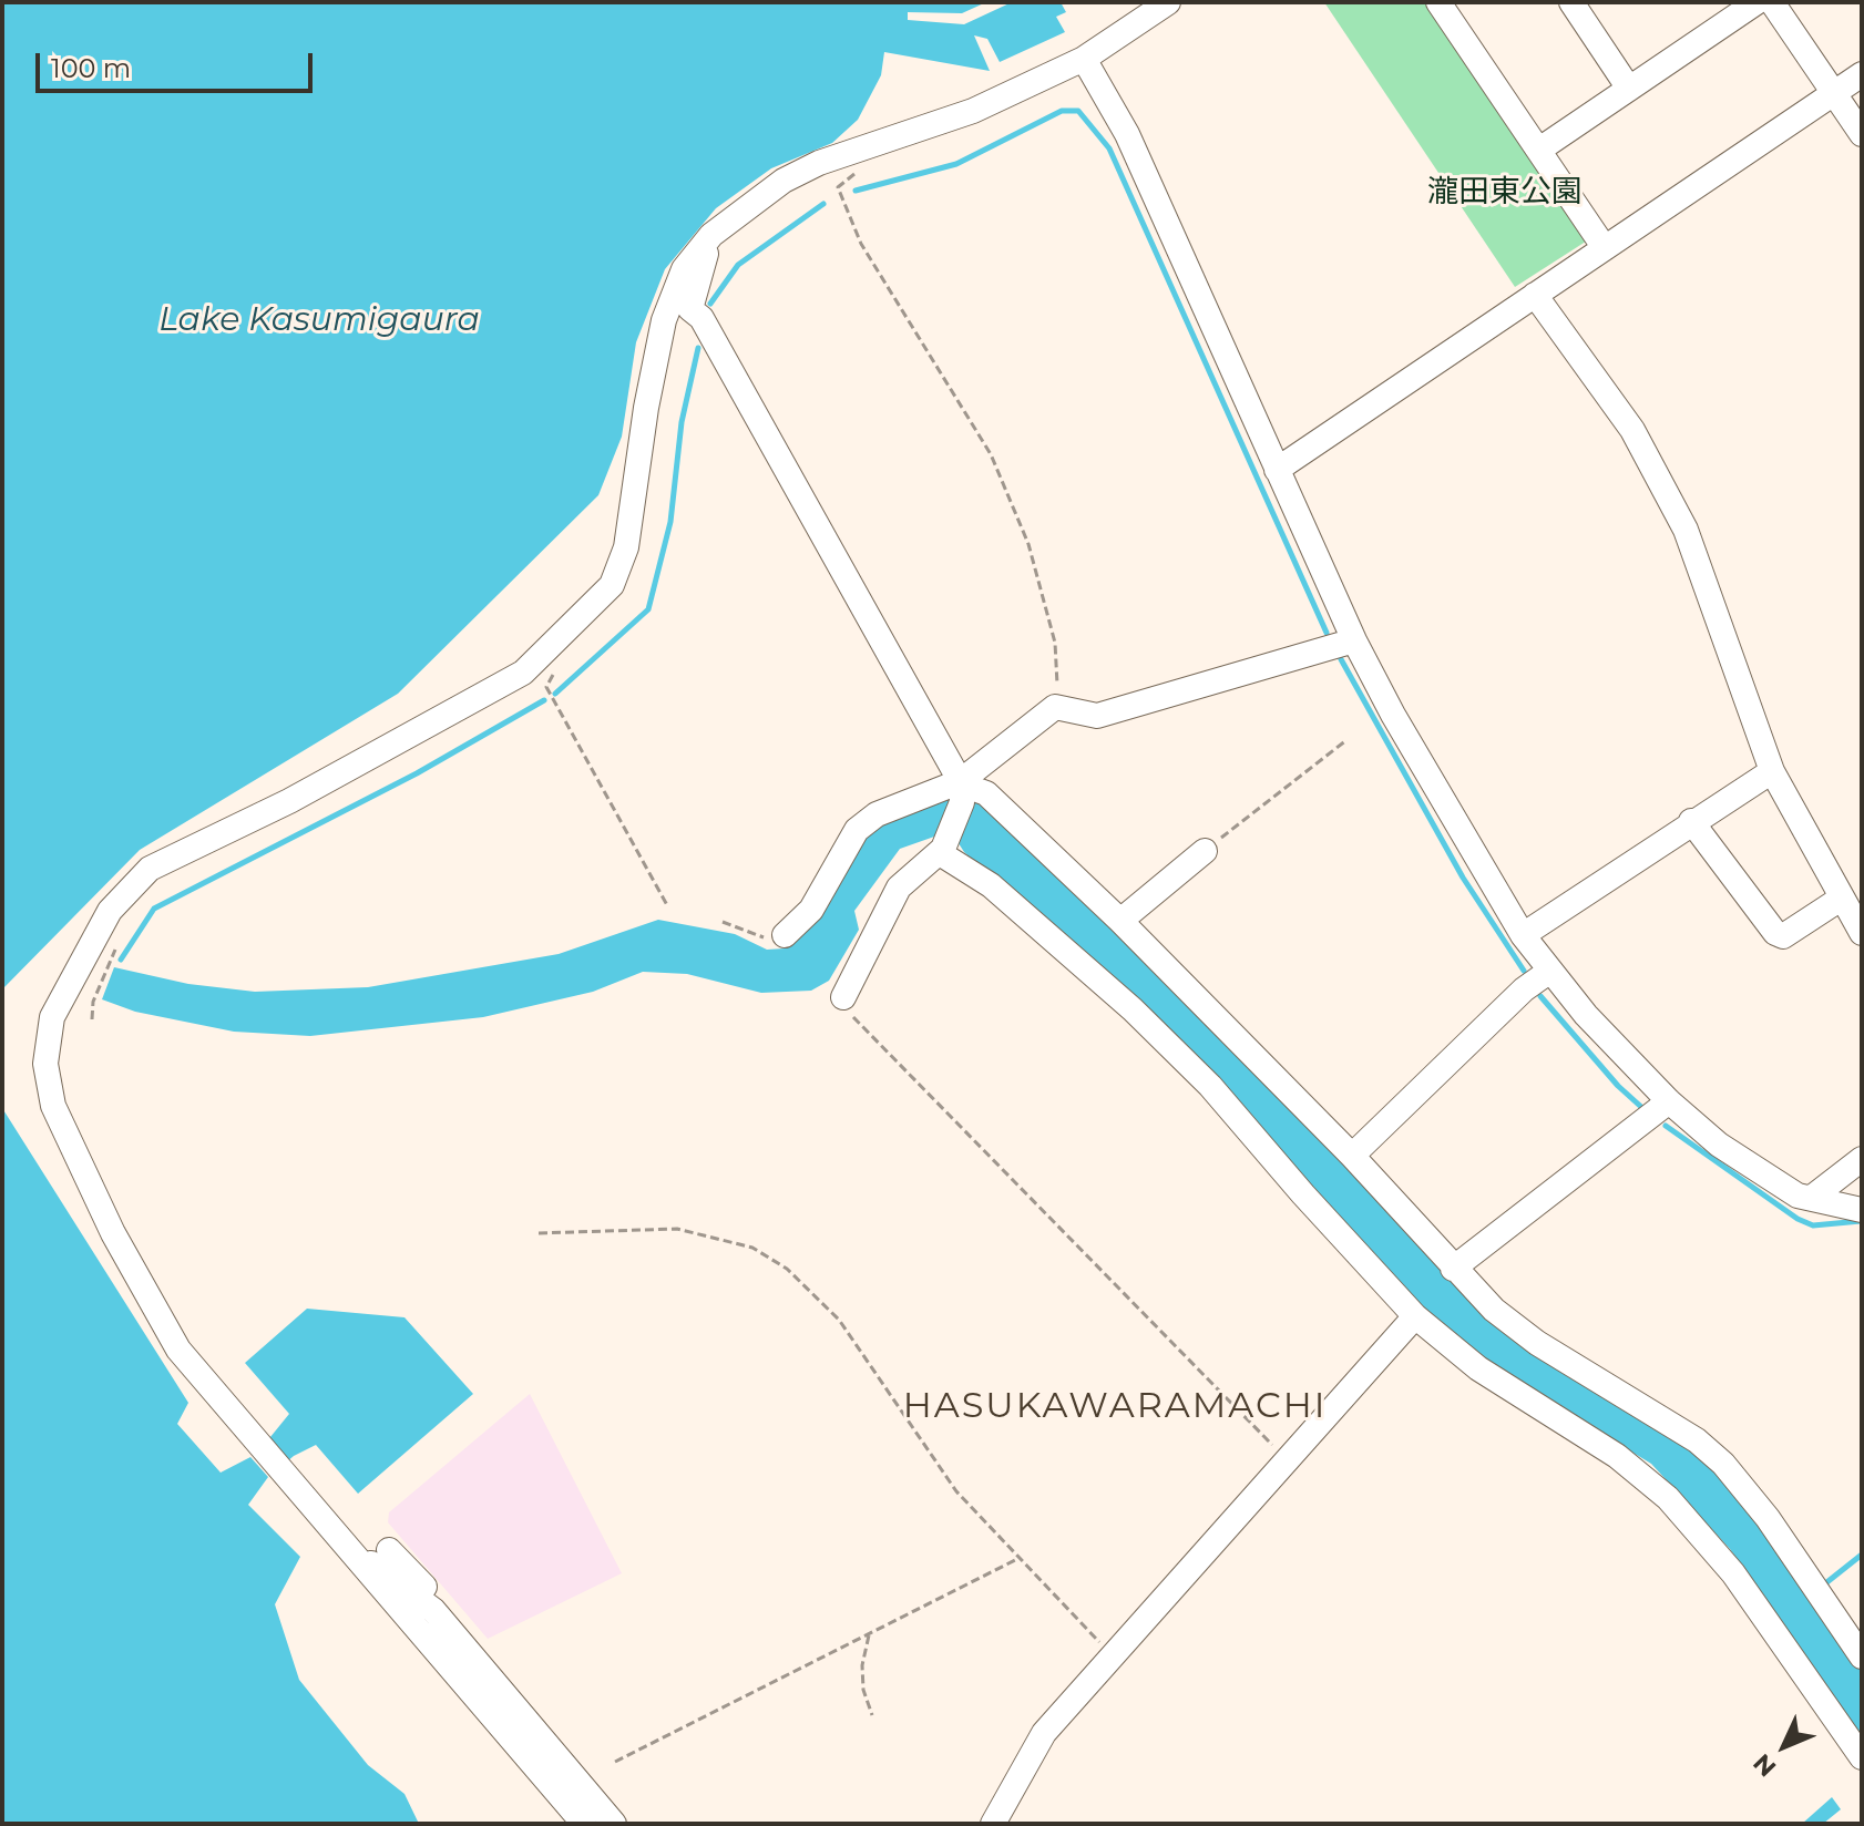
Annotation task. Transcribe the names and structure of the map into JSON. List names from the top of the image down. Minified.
{"districts":["HASUKAWARAMACHI"],"water":["Lake Kasumigaura"],"parks":["瀧田東公園"],"scale_bar":"100 m","north":"bottom left"}
